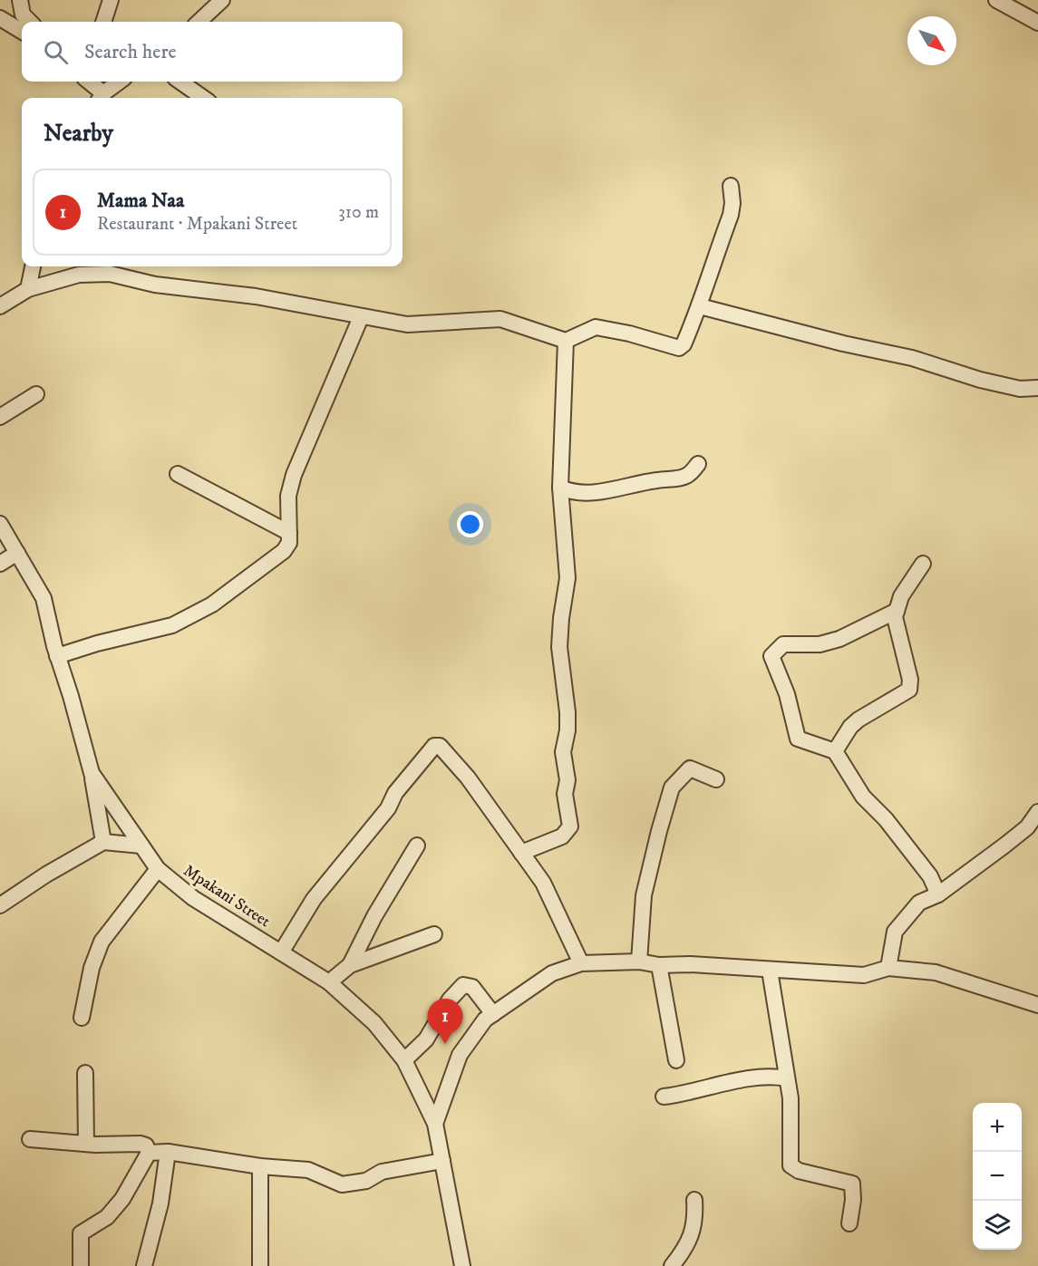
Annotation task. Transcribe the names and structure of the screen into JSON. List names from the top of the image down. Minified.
{"streets":{"street":["Mpakani Street"]},"north":"bottom right","page":{"search":"Search here","heading":"Nearby","list":[{"mark":"1","name":"Mama Naa","note":"Restaurant · Mpakani Street","value":"310 m"}],"pins":"1","map_buttons":["+","−"]}}
